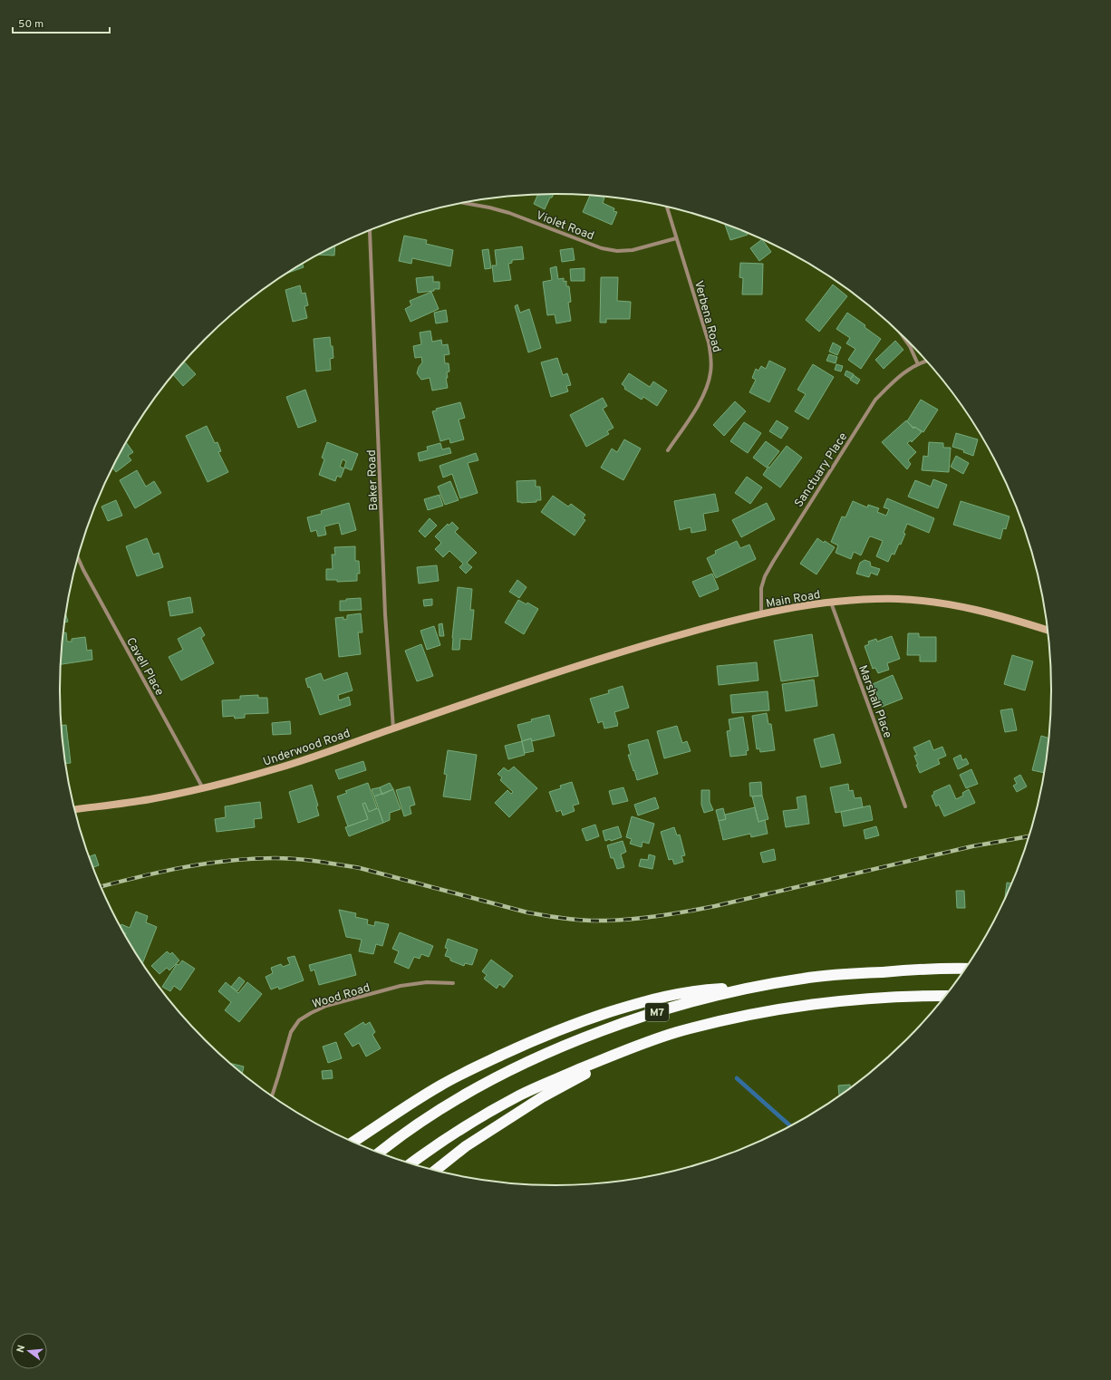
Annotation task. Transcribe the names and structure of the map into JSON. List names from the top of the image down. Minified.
{"streets":{"highway":["M7"],"main road":["Main Road","Underwood Road"],"street":["Violet Road","Verbena Road","Sanctuary Place","Baker Road","Cavell Place","Marshall Place","Wood Road"]},"crossings":[["Violet Road","Verbena Road"],["Sanctuary Place","Main Road"],["Baker Road","Underwood Road"],["Main Road","Marshall Place"],["Main Road","Underwood Road"],["Cavell Place","Underwood Road"]],"scale_bar":"50 m","north":"left"}
